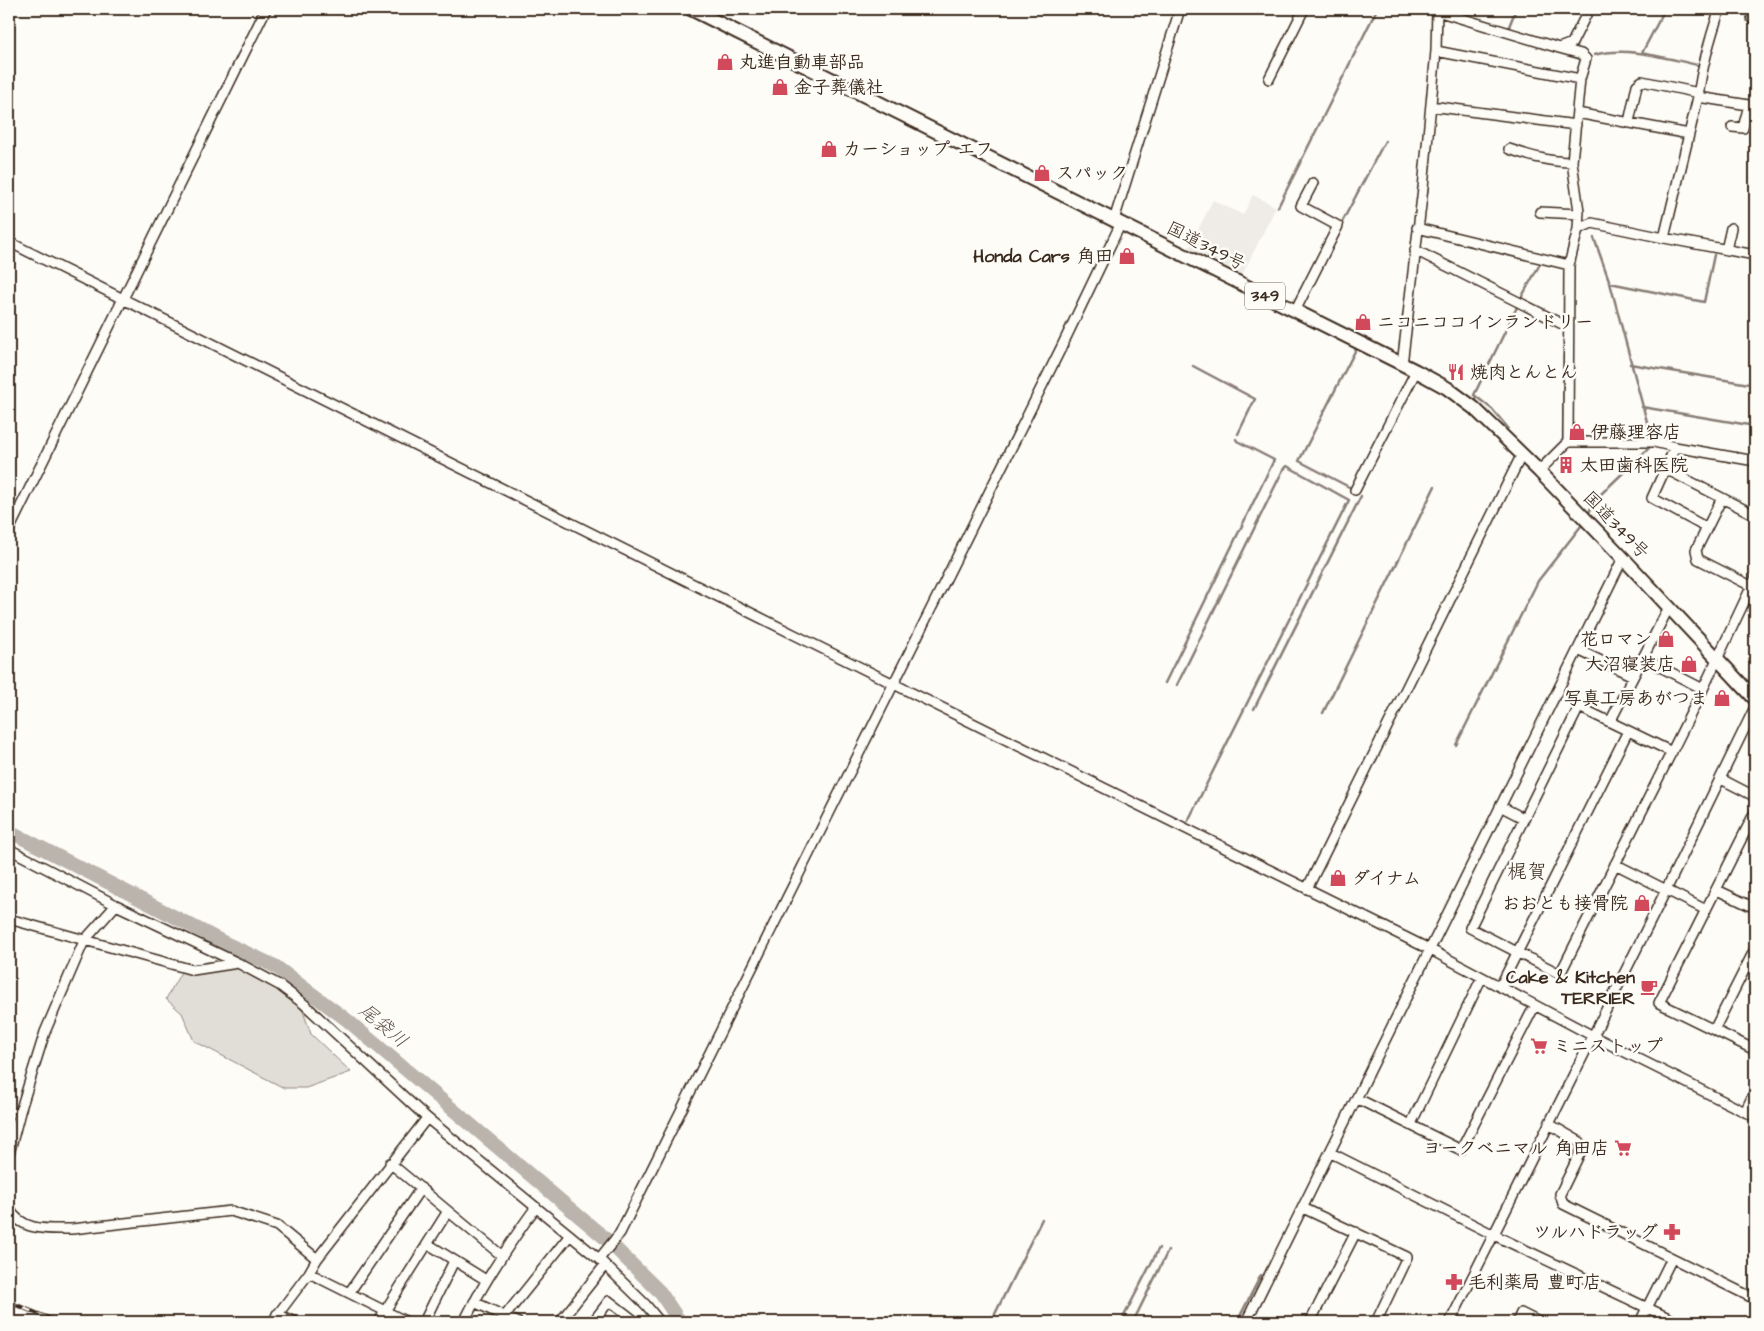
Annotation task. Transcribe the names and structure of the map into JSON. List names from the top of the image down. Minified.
{"streets":{"highway":["国道349号","349"]},"districts":["梶賀"],"water":["尾袋川"],"places":{"shop":["丸進自動車部品","金子葬儀社","カーショップ エフ","スパック","Honda Cars 角田","ニコニココインランドリー","伊藤理容店","花ロマン","大沼寝装店","写真工房あがつま","ダイナム","おおとも接骨院"],"restaurant":["焼肉とんとん"],"building":["太田歯科医院"],"cafe":["Cake & Kitchen TERRIER"],"supermarket":["ミニストップ","ヨークベニマル 角田店"],"pharmacy":["ツルハドラッグ","毛利薬局 豊町店"]}}
